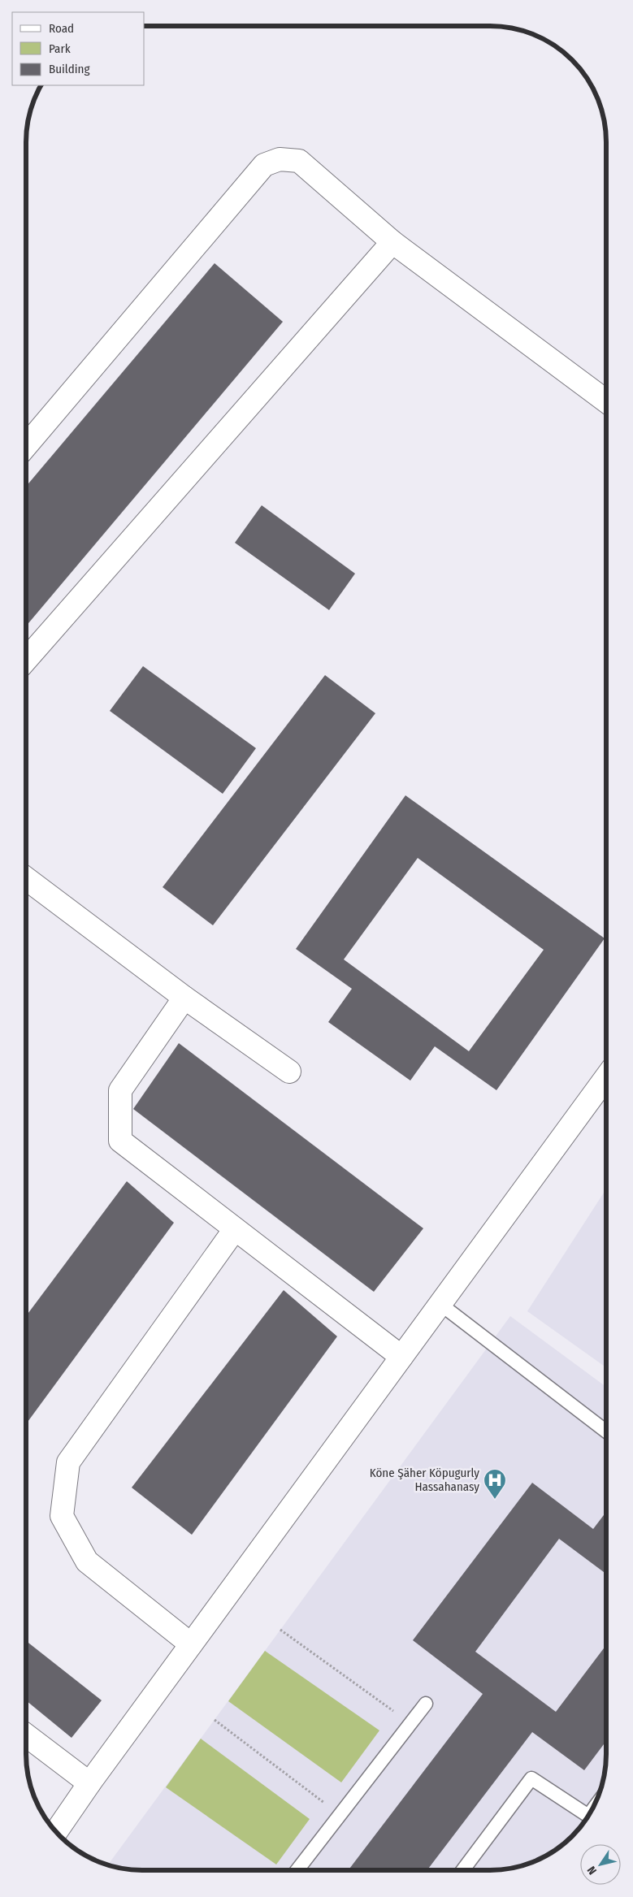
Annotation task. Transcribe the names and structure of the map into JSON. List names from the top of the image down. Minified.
{"places":{"hospital":["Köne Şäher Köpugurly Hassahanasy"]},"legend":["Road","Park","Building"],"north":"bottom left"}
